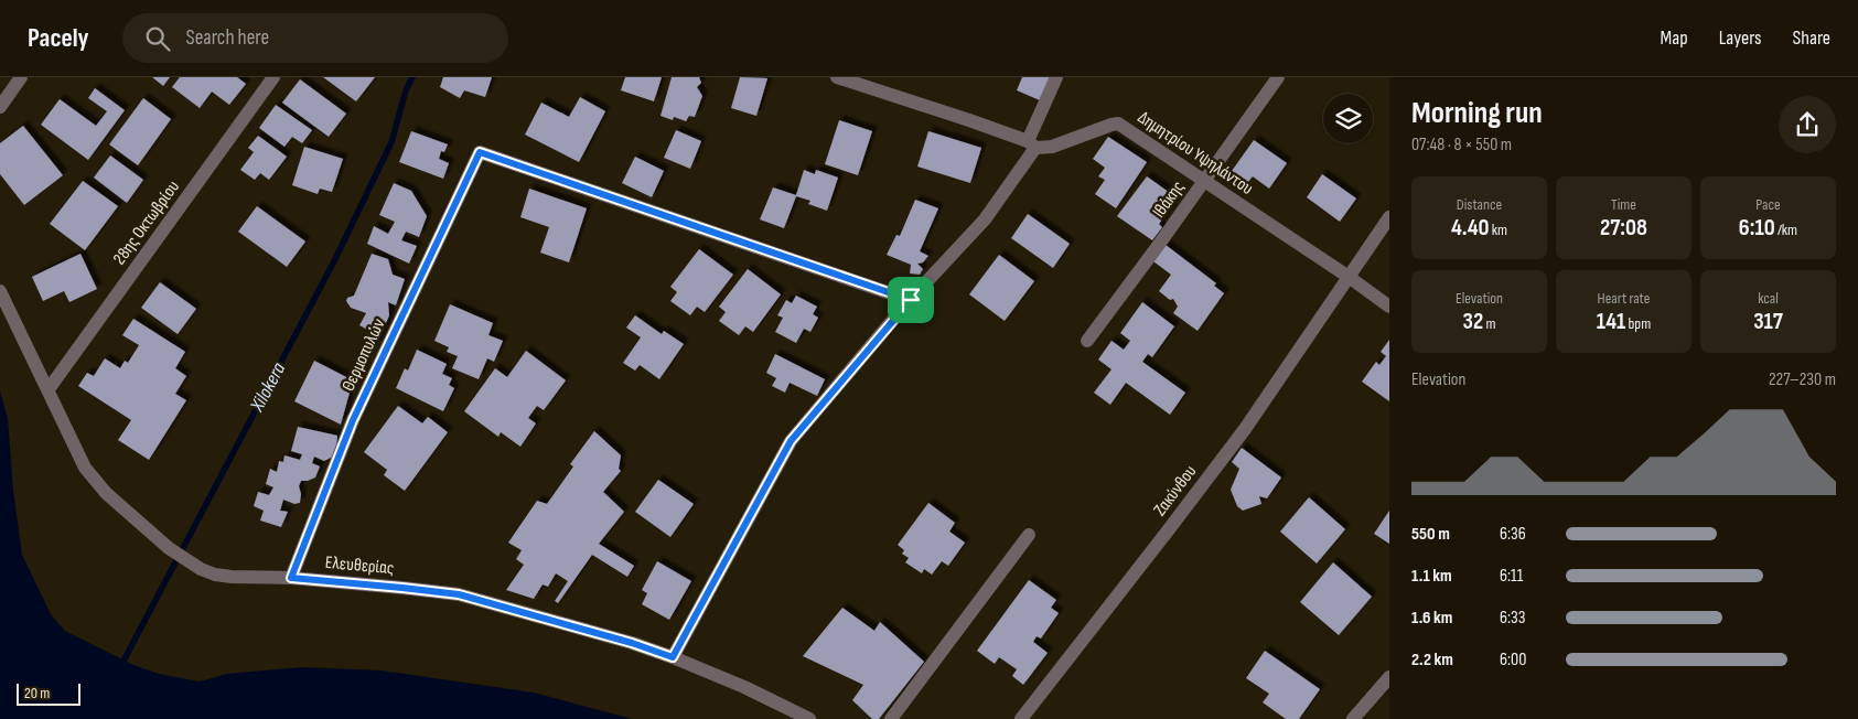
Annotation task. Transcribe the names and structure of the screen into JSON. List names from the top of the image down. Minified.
{"streets":{"street":["Δημητρίου Υψηλάντου","Ιθάκης","28ης Οκτωβρίου","Θερμοπυλών","Ζακύνθου","Ελευθερίας"]},"crossings":[["Δημητρίου Υψηλάντου","Ιθάκης"],["Δημητρίου Υψηλάντου","Ζακύνθου"],["28ης Οκτωβρίου","Ελευθερίας"],["Θερμοπυλών","Ελευθερίας"]],"water":["Xilokera"],"scale_bar":"20 m","page":{"header":"Pacely","search":"Search here","nav":["Map","Layers","Share"],"heading":["Morning run","07:48 · 8 × 550 m"],"stats":[["Distance","4.40 km"],["Time","27:08"],["Pace","6:10 /km"],["Elevation","32 m"],["Heart rate","141 bpm"],["kcal","317"]],"chart":["Elevation","227–230 m"],"list":[{"name":"550 m","note":"6:36"},{"name":"1.1 km","note":"6:11"},{"name":"1.6 km","note":"6:33"},{"name":"2.2 km","note":"6:00"}],"scale":"20 m"}}
